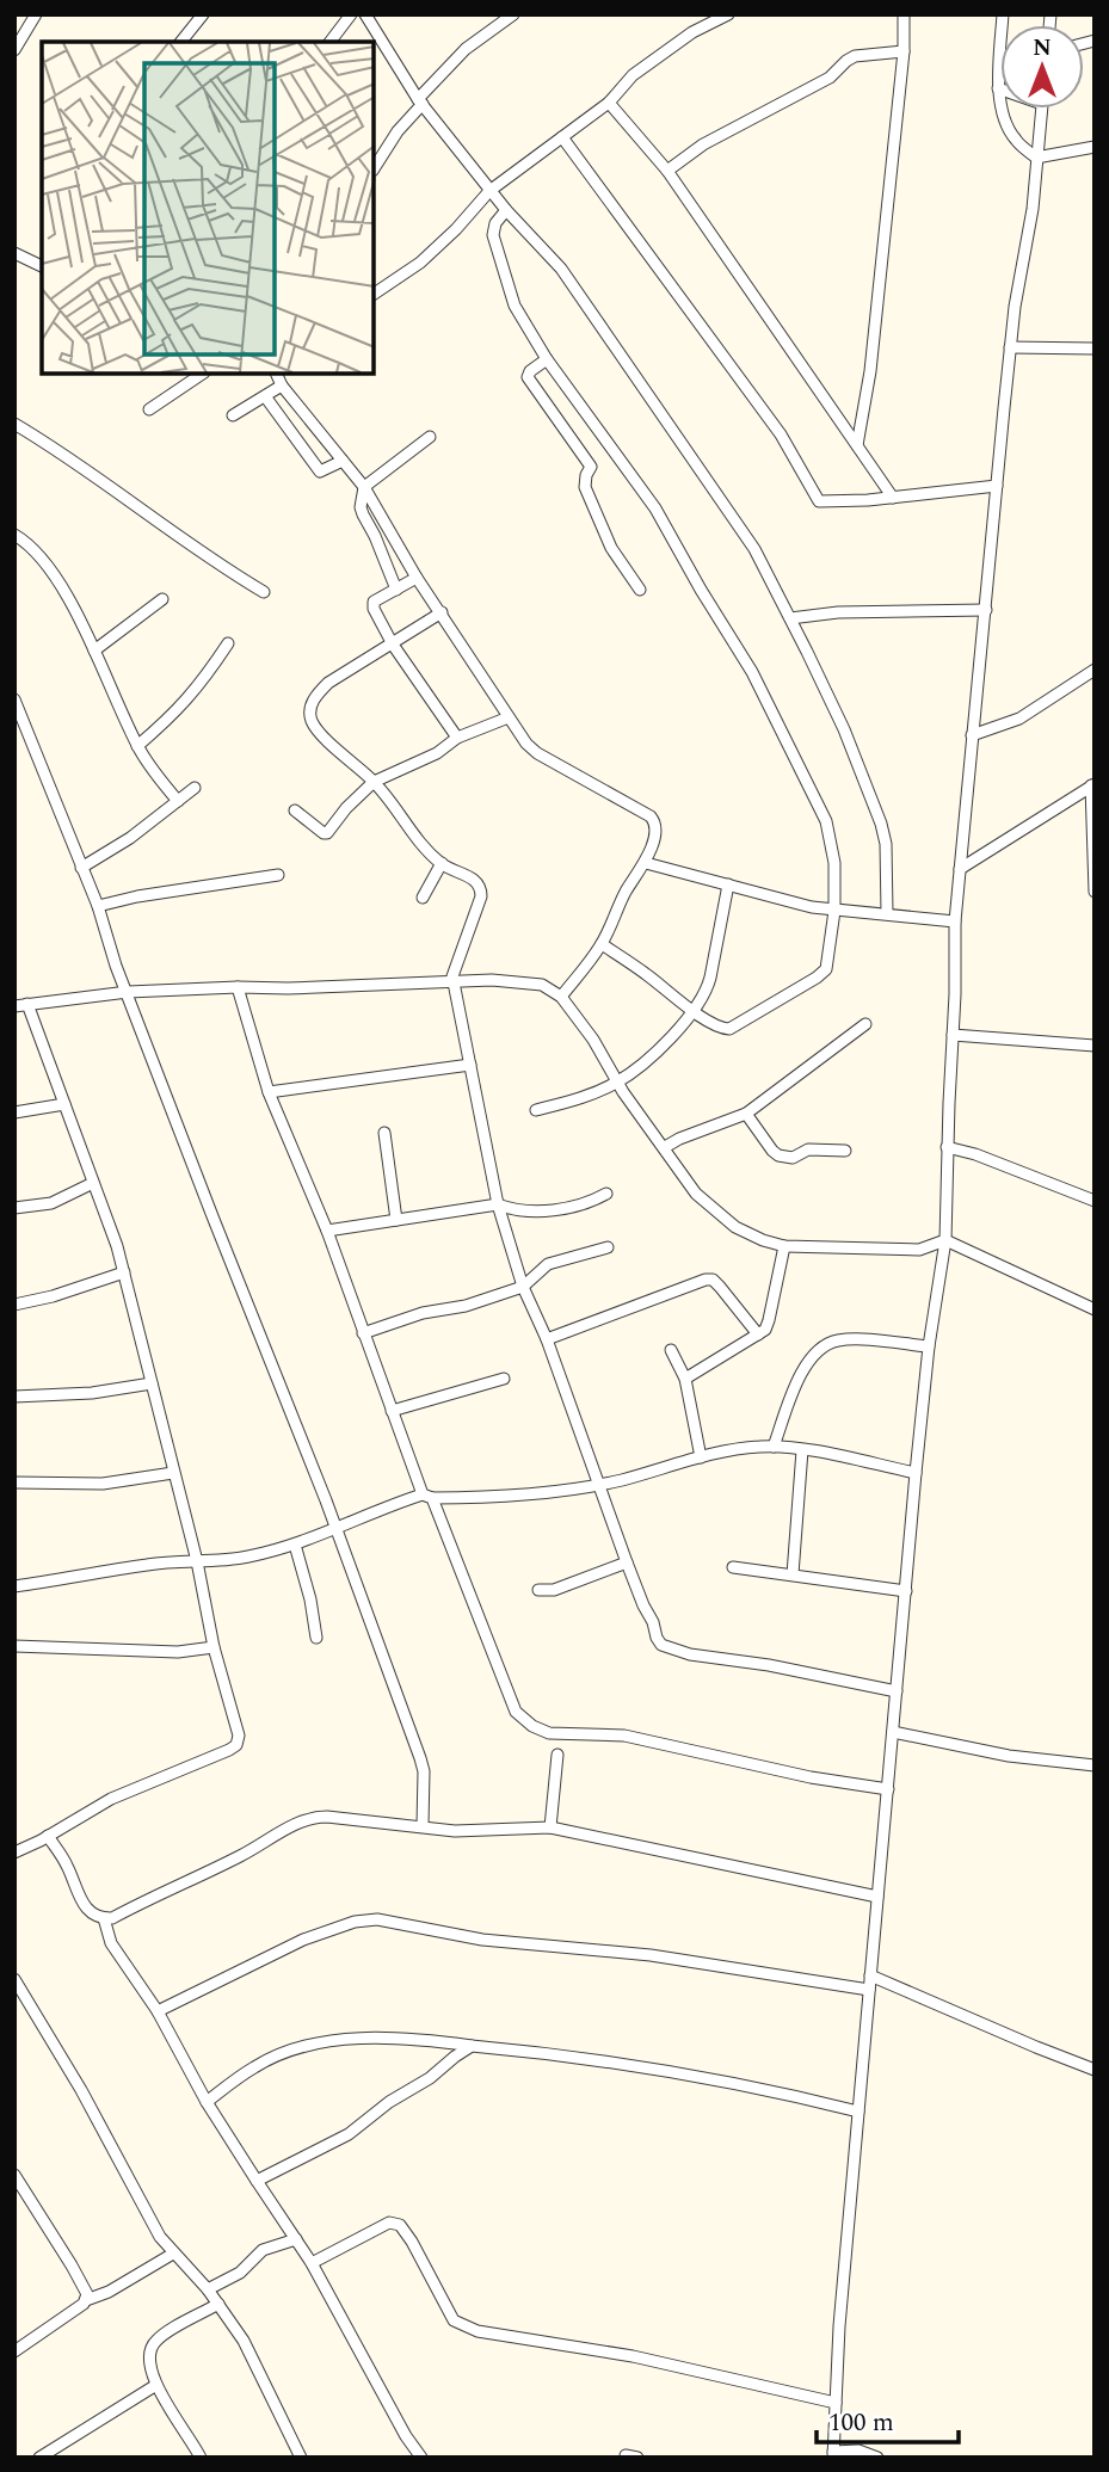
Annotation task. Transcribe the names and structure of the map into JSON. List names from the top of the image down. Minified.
{"scale_bar":"100 m","north":"top"}
